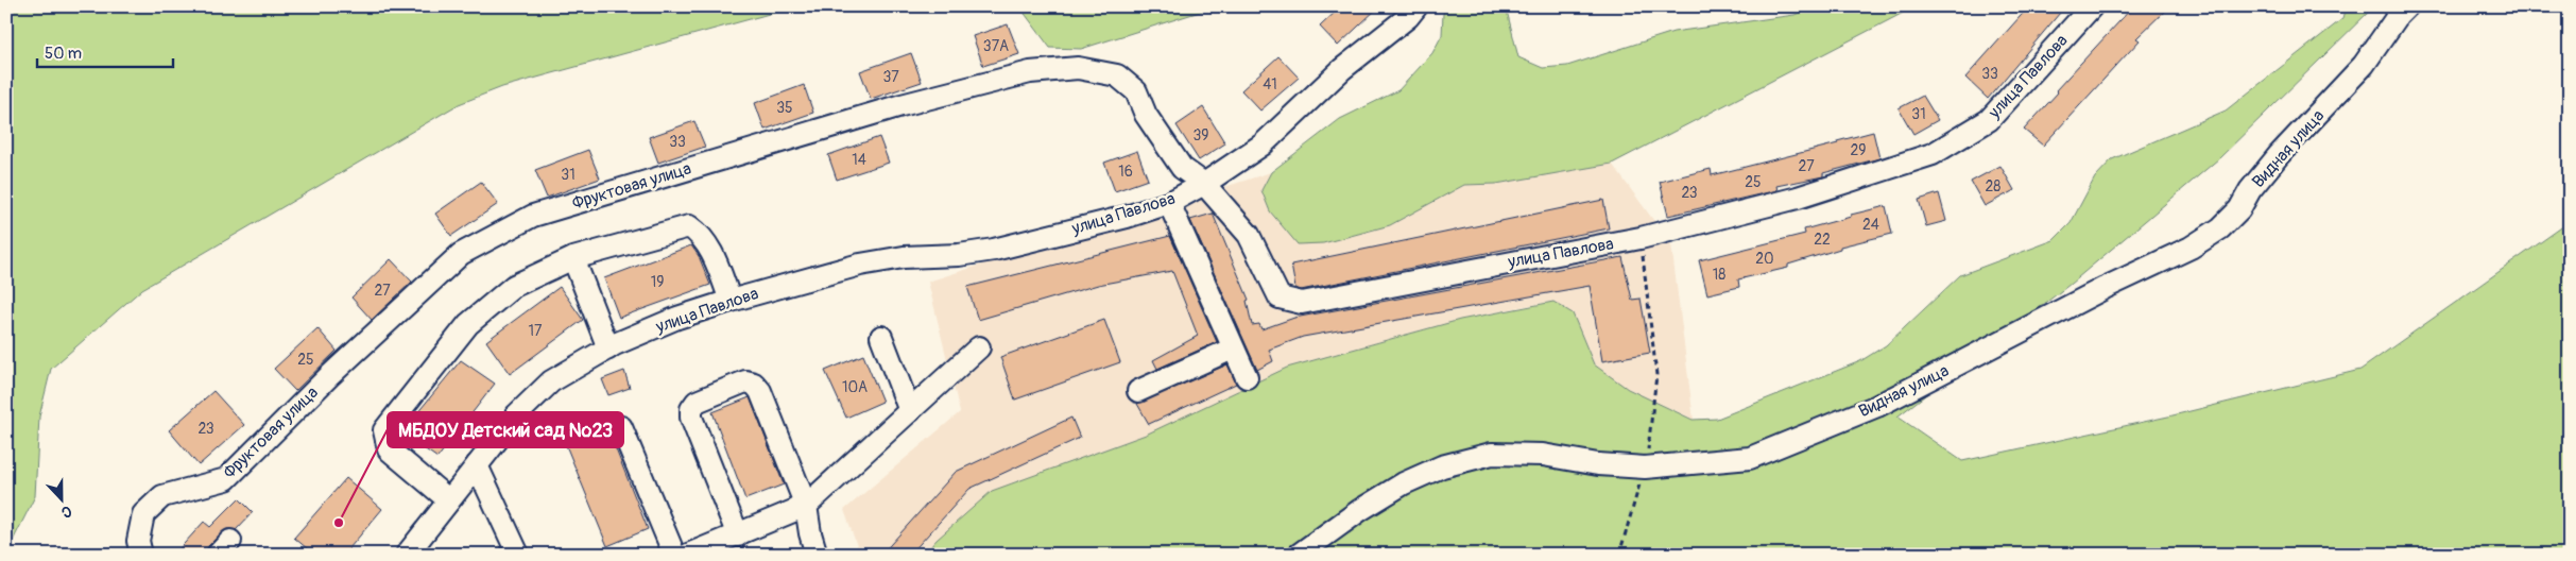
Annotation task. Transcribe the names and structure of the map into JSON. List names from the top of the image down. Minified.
{"streets":{"street":["улица Павлова","Видная улица","Фруктовая улица"]},"crossings":[["улица Павлова","Фруктовая улица"]],"places":["МБДОУ Детский сад №23"],"house_numbers":["37А","33","37","41","35","31","39","33","29","14","27","16","31","25","28","23","24","22","20","18","19","27","17","25","10А","23"],"scale_bar":"50 m","north":"bottom"}
